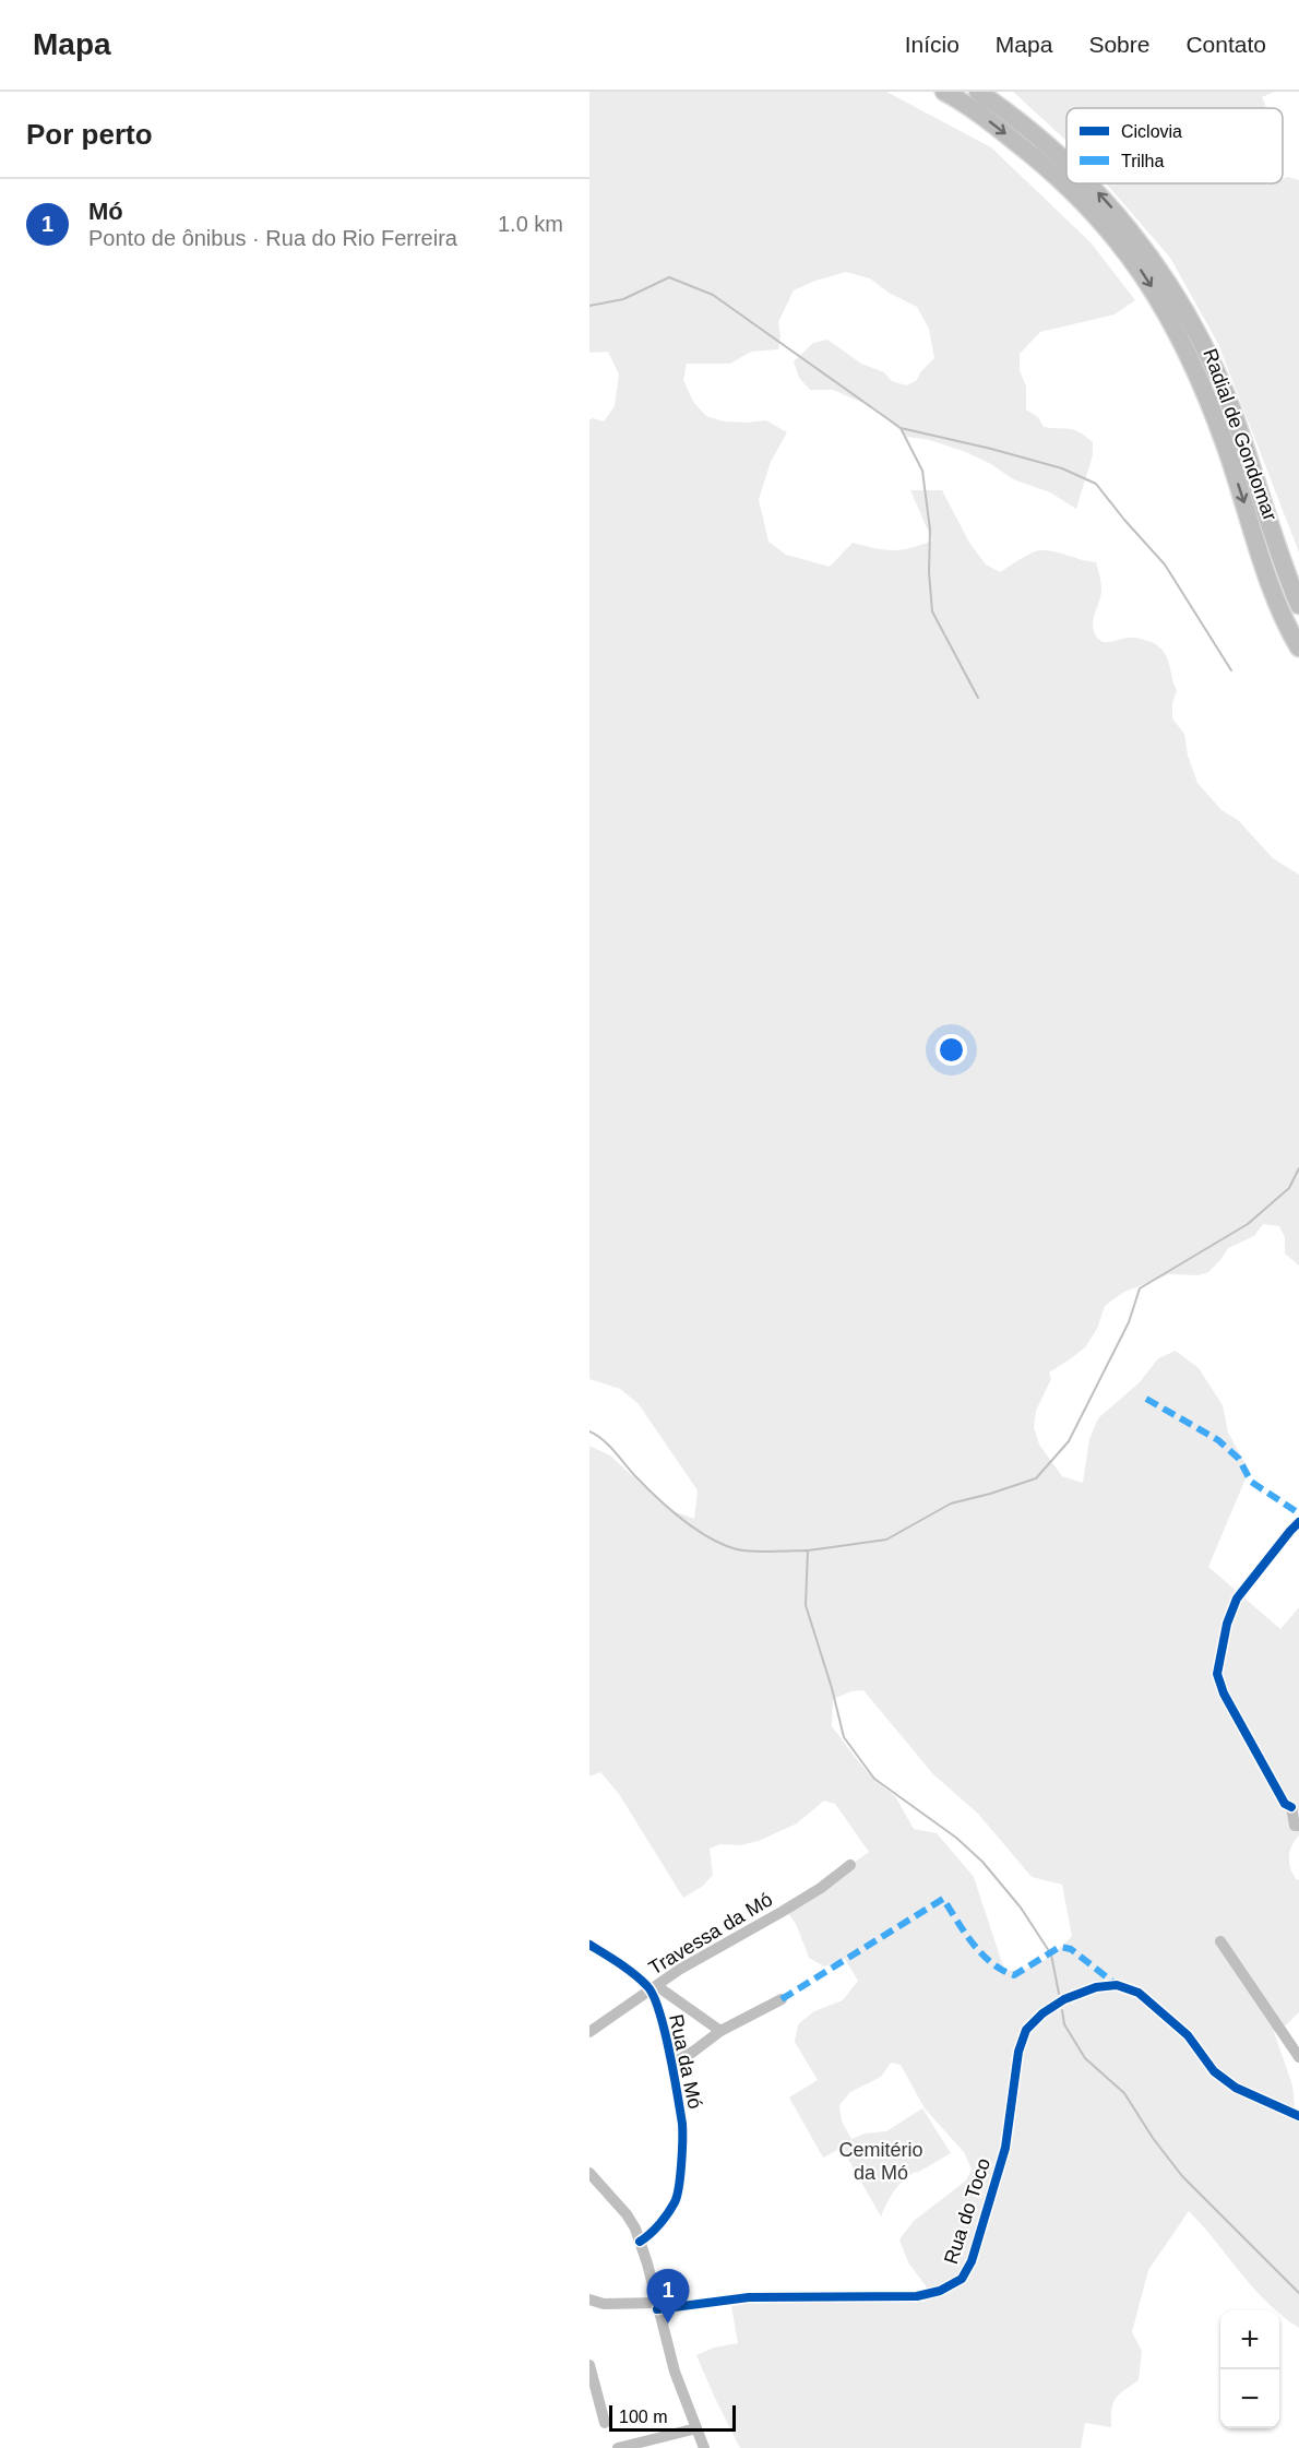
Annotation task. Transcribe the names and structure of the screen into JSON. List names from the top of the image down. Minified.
{"streets":{"highway":["Radial de Gondomar"],"street":["Travessa da Mó","Rua da Mó","Rua do Toco"]},"crossings":[["Travessa da Mó","Rua da Mó"]],"parks":["Cemitério da Mó"],"legend":["Ciclovia","Trilha"],"scale_bar":"100 m","page":{"header":"Mapa","nav":["Início","Mapa","Sobre","Contato"],"heading":"Por perto","list":[{"mark":"1","name":"Mó","note":"Ponto de ônibus · Rua do Rio Ferreira","value":"1.0 km"}],"pins":"1","map_buttons":["+","−"],"scale":"100 m"}}
